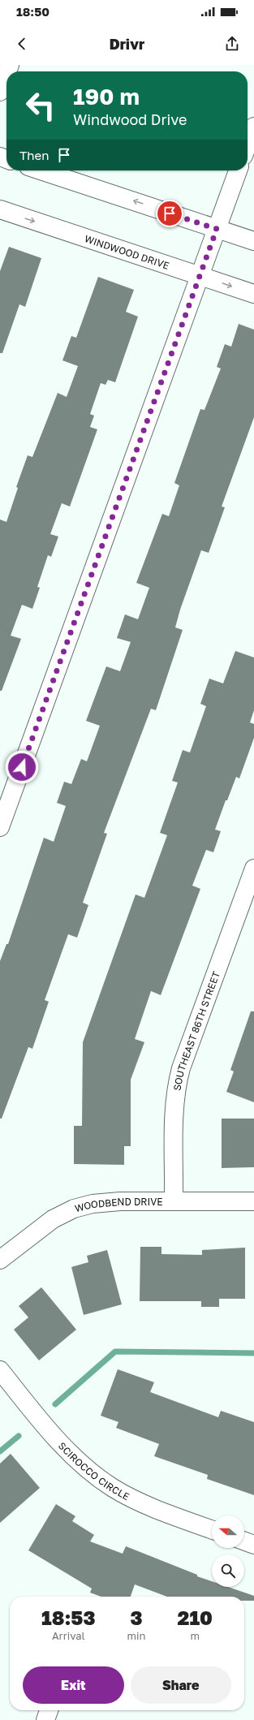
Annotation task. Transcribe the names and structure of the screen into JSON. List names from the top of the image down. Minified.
{"streets":{"street":["WINDWOOD DRIVE","SOUTHEAST 86TH STREET","WOODBEND DRIVE","SCIROCCO CIRCLE"]},"crossings":[["SOUTHEAST 86TH STREET","WOODBEND DRIVE"]],"north":"left","page":{"status":"18:50","header":"Drivr","turn":["190 m","Windwood Drive"],"then":"Then","eta":["18:53","Arrival","3","min","210","m"],"buttons":["Exit","Share"]}}
